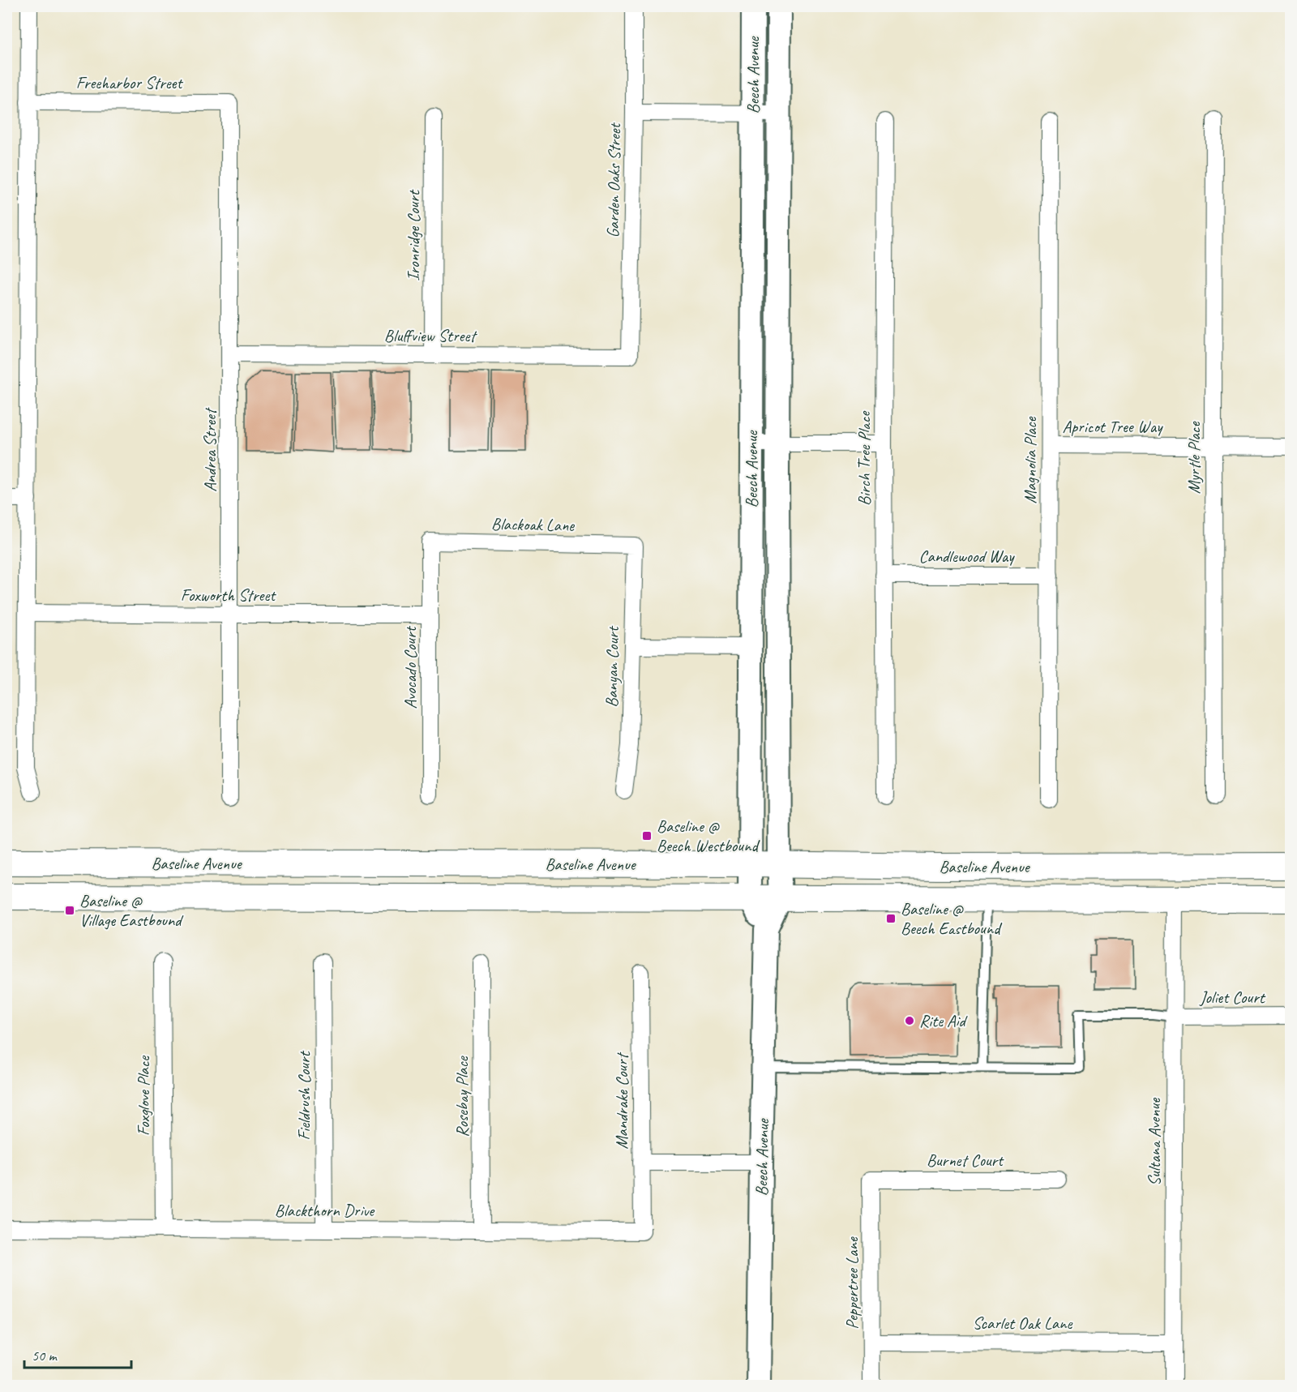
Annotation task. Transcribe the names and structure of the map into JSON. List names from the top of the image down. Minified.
{"streets":{"main road":["Beech Avenue","Baseline Avenue"],"street":["Freeharbor Street","Garden Oaks Street","Ironridge Court","Bluffview Street","Apricot Tree Way","Andrea Street","Myrtle Place","Birch Tree Place","Magnolia Place","Blackoak Lane","Candlewood Way","Foxworth Street","Banyan Court","Avocado Court","Joliet Court","Foxglove Place","Fieldrush Court","Rosebay Place","Mandrake Court","Sultana Avenue","Burnet Court","Blackthorn Drive","Peppertree Lane","Scarlet Oak Lane"]},"crossings":[["Beech Avenue","Baseline Avenue"],["Freeharbor Street","Andrea Street"],["Garden Oaks Street","Bluffview Street"],["Ironridge Court","Bluffview Street"],["Bluffview Street","Andrea Street"],["Apricot Tree Way","Myrtle Place"],["Apricot Tree Way","Magnolia Place"],["Andrea Street","Foxworth Street"],["Birch Tree Place","Candlewood Way"],["Magnolia Place","Candlewood Way"],["Blackoak Lane","Banyan Court"],["Blackoak Lane","Avocado Court"],["Foxworth Street","Avocado Court"],["Baseline Avenue","Sultana Avenue"],["Joliet Court","Sultana Avenue"],["Foxglove Place","Blackthorn Drive"],["Fieldrush Court","Blackthorn Drive"],["Rosebay Place","Blackthorn Drive"],["Mandrake Court","Blackthorn Drive"],["Sultana Avenue","Scarlet Oak Lane"],["Burnet Court","Peppertree Lane"],["Peppertree Lane","Scarlet Oak Lane"]],"places":{"transit":["Baseline @ Beech Westbound","Baseline @ Village Eastbound","Baseline @ Beech Eastbound"],"other":["Rite Aid"]},"scale_bar":"50 m"}
